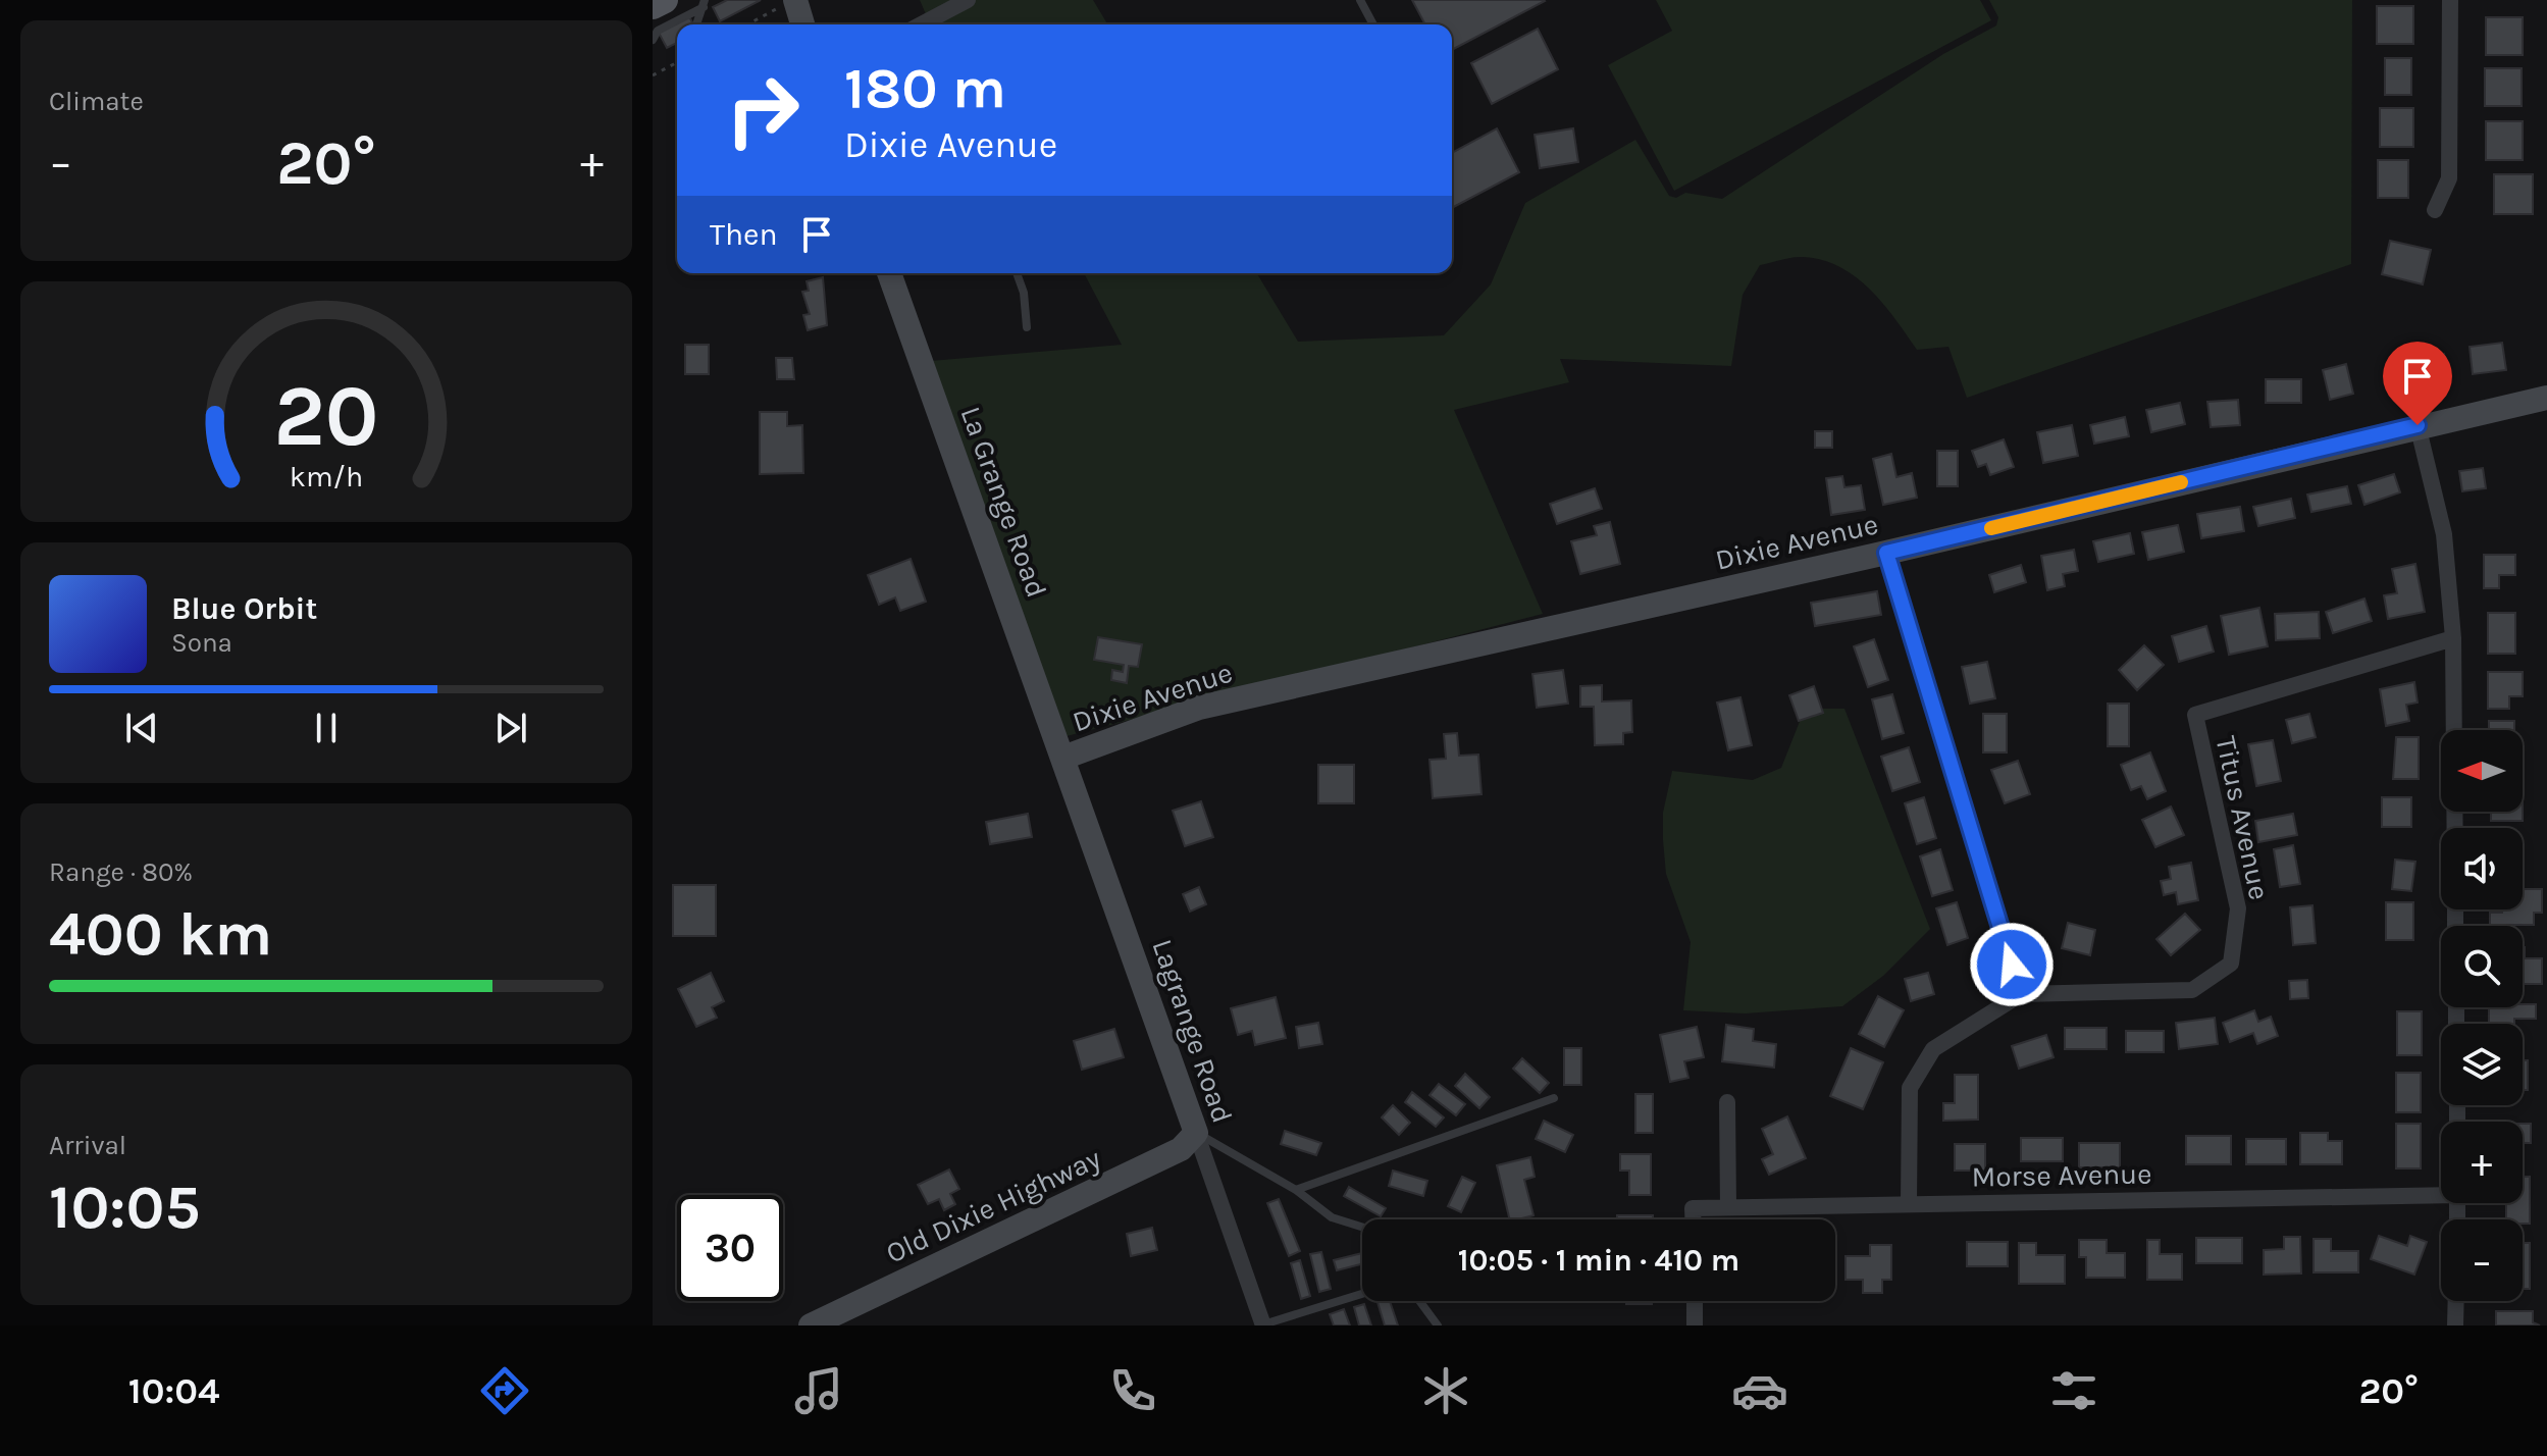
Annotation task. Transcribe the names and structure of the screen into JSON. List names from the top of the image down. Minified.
{"streets":{"street":["La Grange Road","Dixie Avenue","Titus Avenue","Lagrange Road","Morse Avenue","Old Dixie Highway"]},"crossings":[["La Grange Road","Dixie Avenue"],["La Grange Road","Lagrange Road"],["Dixie Avenue","Lagrange Road"],["Lagrange Road","Old Dixie Highway"]],"north":"left","page":{"tile":["Climate",["Range · 80%","400 km"],["Arrival","10:05"]],"turn":["180 m","Dixie Avenue"],"heat":["−","20°","+"],"then":"Then","song":["Blue Orbit","Sona"],"map_buttons":["+","−"],"limit":"30","trip":"10:05 · 1 min · 410 m","tabs":["10:04","20°"],"gauge":["20","km/h"]}}
